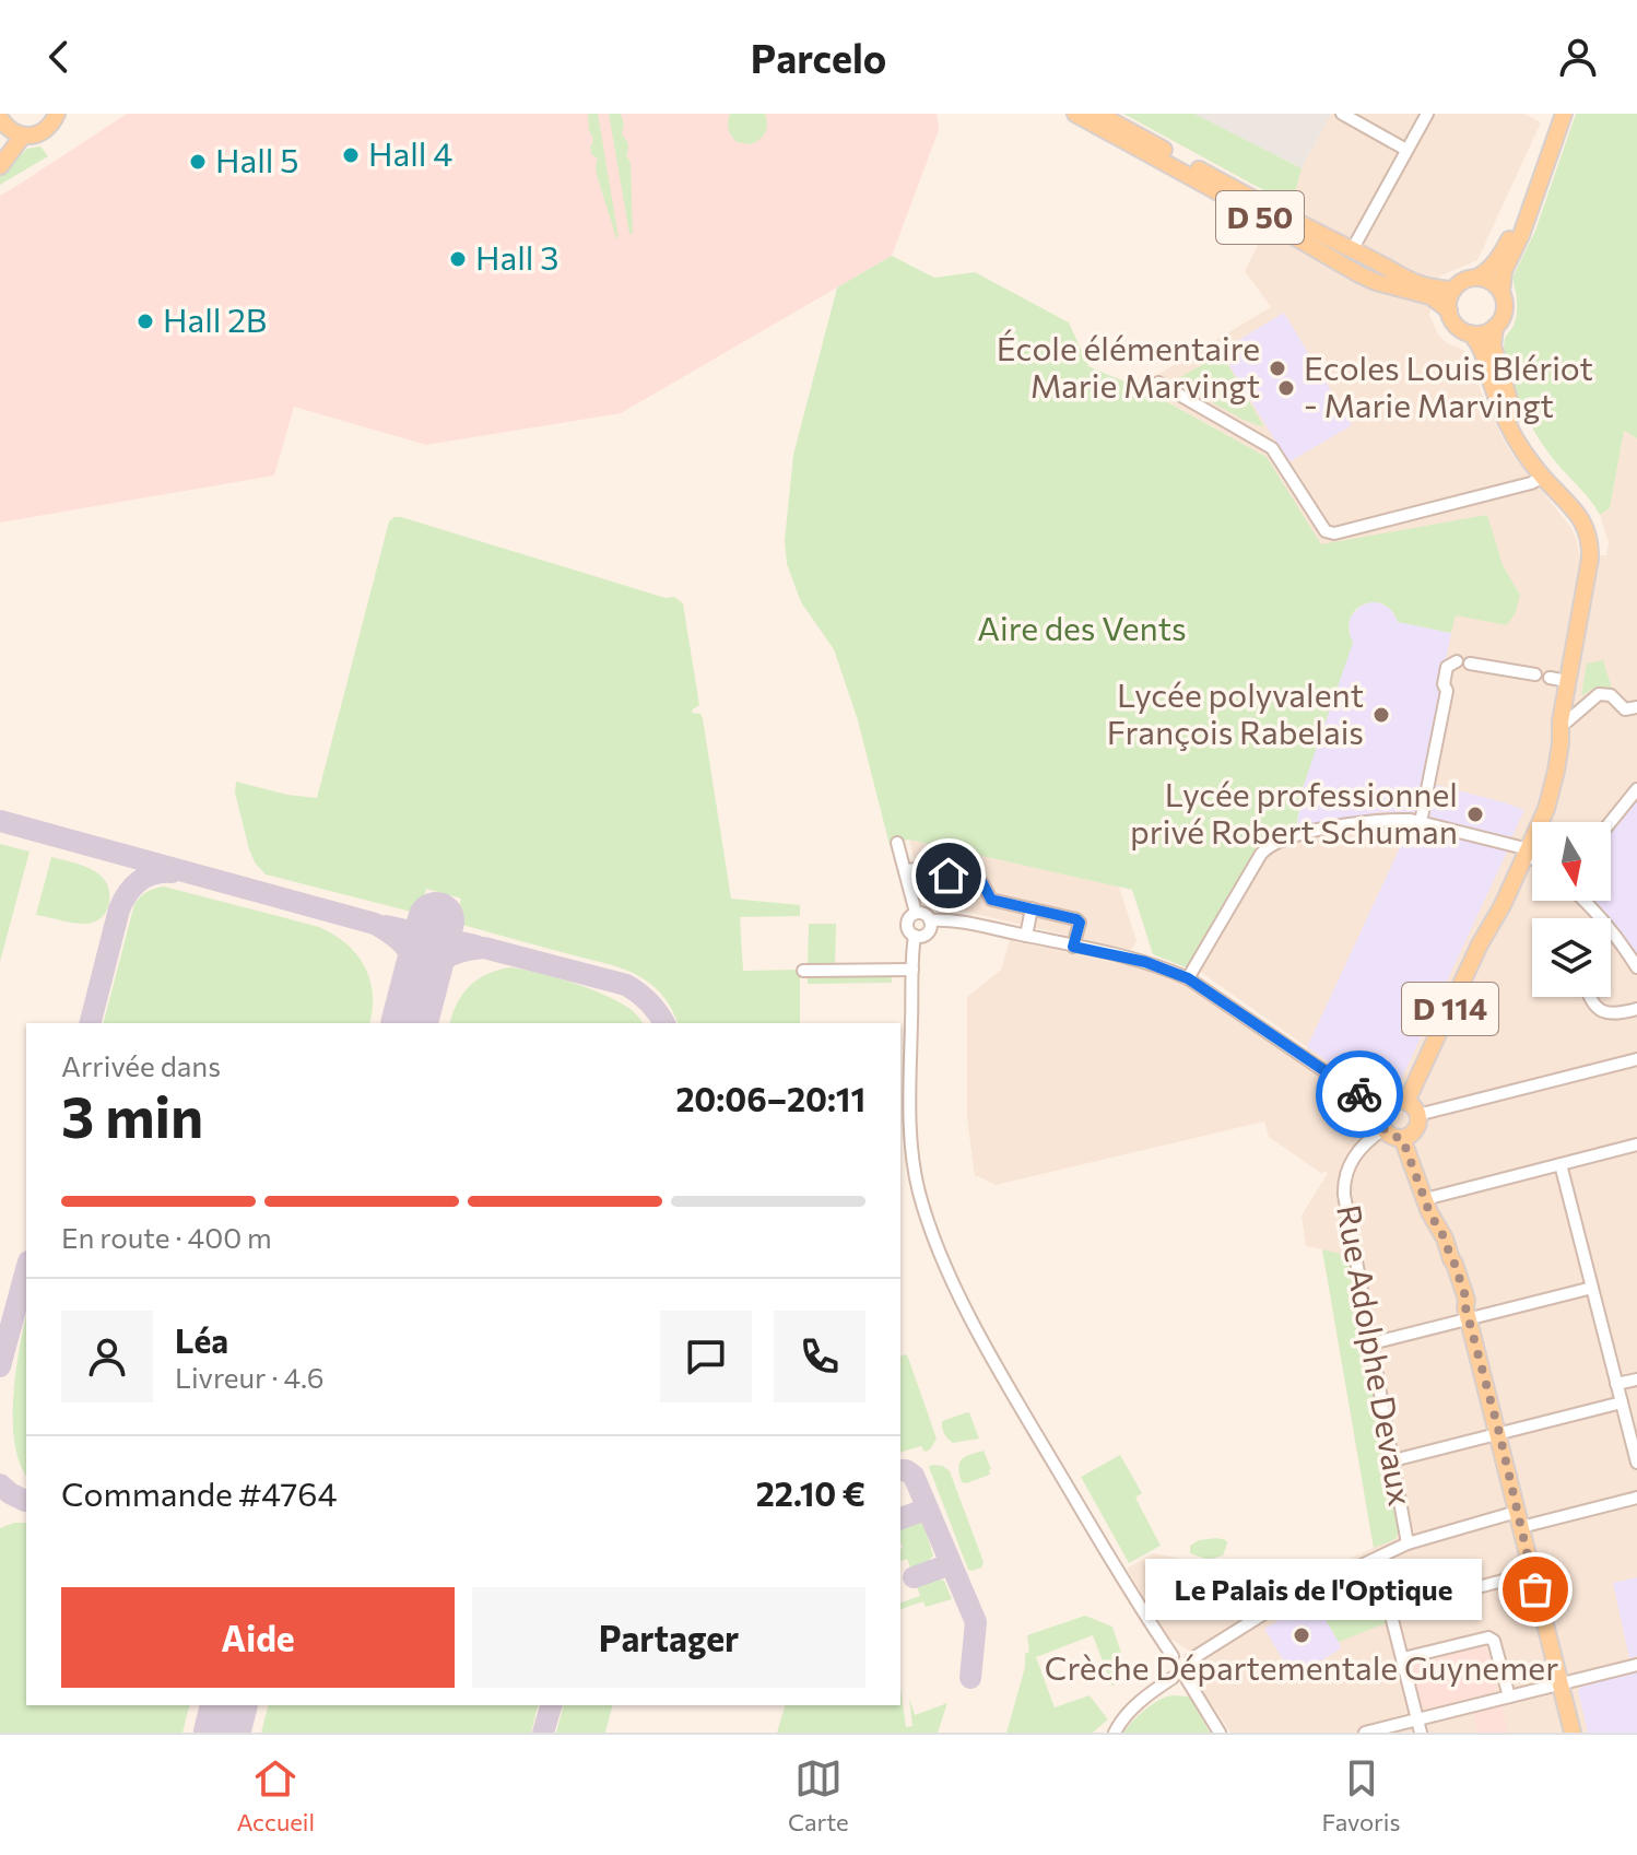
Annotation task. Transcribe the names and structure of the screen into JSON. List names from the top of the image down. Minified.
{"streets":{"main road":["D 50","D 114"],"street":["Rue Adolphe Devaux"]},"crossings":[["D 50","D 114"],["D 114","Rue Adolphe Devaux"]],"parks":["Aire des Vents"],"places":["Hall 4","Hall 5","Hall 3","Hall 2B","École élémentaire Marie Marvingt","Ecoles Louis Blériot - Marie Marvingt","Lycée polyvalent François Rabelais","Lycée professionnel privé Robert Schuman","Le Palais de l'Optique","Crèche Départementale Guynemer"],"north":"bottom","page":{"header":"Parcelo","heading":["3 min","Arrivée dans","20:06–20:11"],"panel":["Léa","Livreur · 4.6","Commande #4764","22.10 €"],"bar":"En route · 400 m","bubble":"Le Palais de l'Optique","buttons":["Aide","Partager"],"tabs":["Accueil","Carte","Favoris"]}}
